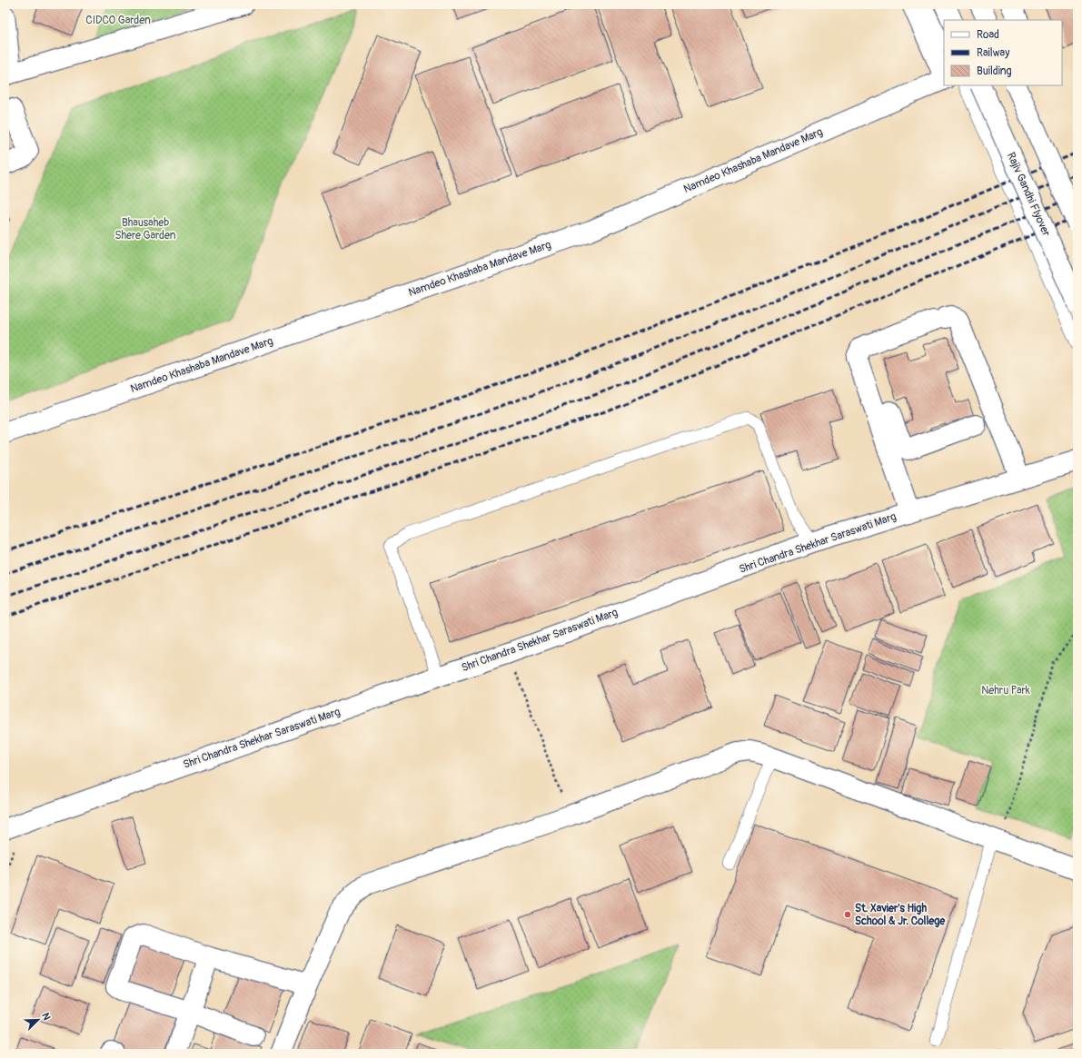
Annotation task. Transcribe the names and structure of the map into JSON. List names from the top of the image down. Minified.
{"streets":{"street":["Namdeo Khashaba Mandave Marg","Rajiv Gandhi Flyover","Shri Chandra Shekhar Saraswati Marg"]},"parks":["CIDCO Garden","Bhausaheb Shere Garden","Nehru Park"],"places":["St. Xavier's High School & Jr. College"],"legend":["Road","Railway","Building"],"north":"top right"}
